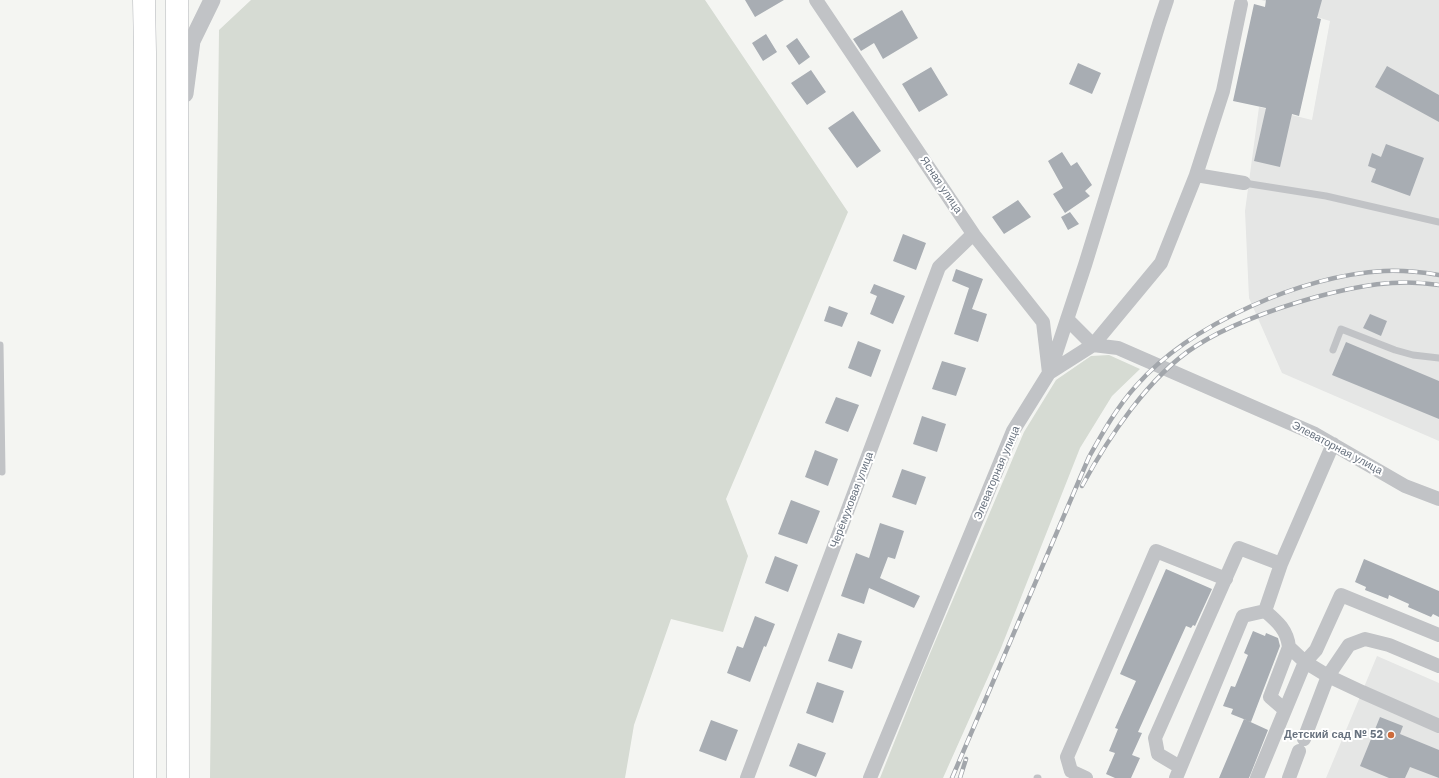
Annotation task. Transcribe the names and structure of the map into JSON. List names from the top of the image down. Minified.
{"streets":{"street":["Ясная улица","Элеваторная улица","Черёмуховая улица"]},"crossings":[["Ясная улица","Элеваторная улица"],["Ясная улица","Черёмуховая улица"]],"places":["Детский сад № 52"]}
